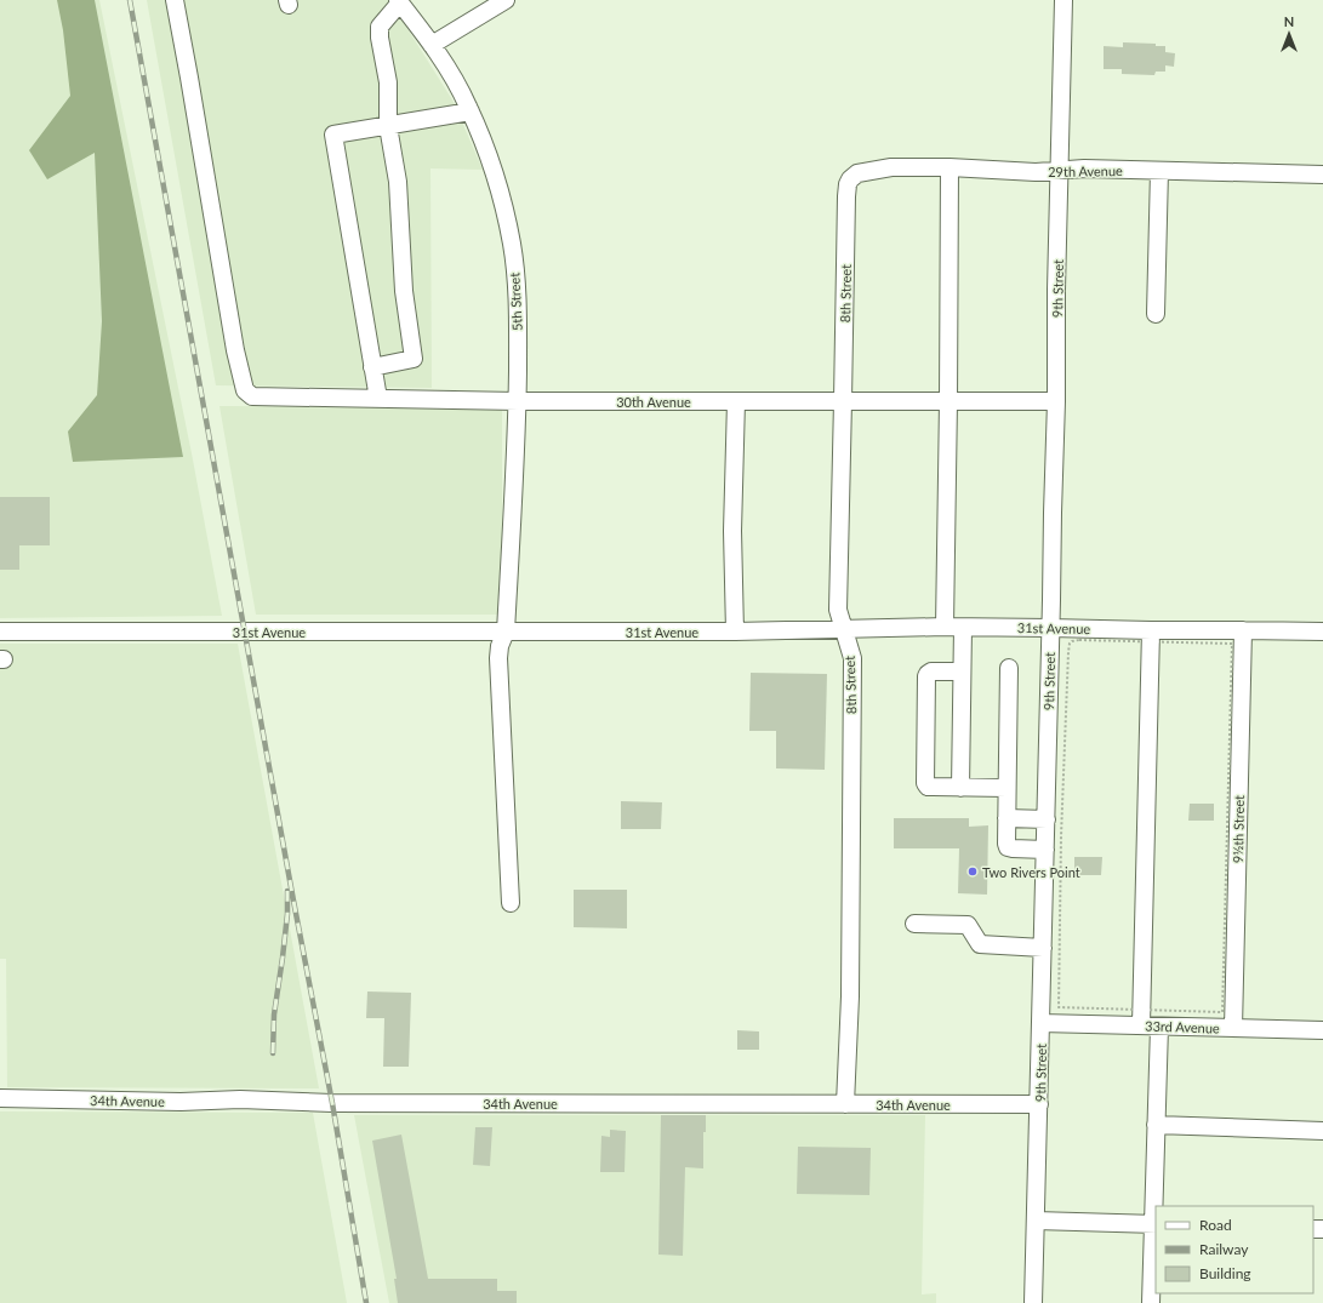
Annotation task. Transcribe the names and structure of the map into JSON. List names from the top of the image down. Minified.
{"streets":{"street":["29th Avenue","9th Street","8th Street","5th Street","30th Avenue","31st Avenue","9½th Street","33rd Avenue","34th Avenue"]},"crossings":[["29th Avenue","9th Street"],["29th Avenue","8th Street"],["9th Street","30th Avenue"],["9th Street","31st Avenue"],["9th Street","33rd Avenue"],["9th Street","34th Avenue"],["8th Street","30th Avenue"],["8th Street","31st Avenue"],["8th Street","34th Avenue"],["5th Street","30th Avenue"],["5th Street","31st Avenue"],["31st Avenue","9½th Street"],["9½th Street","33rd Avenue"]],"places":["Two Rivers Point"],"legend":["Road","Railway","Building"],"north":"top"}
